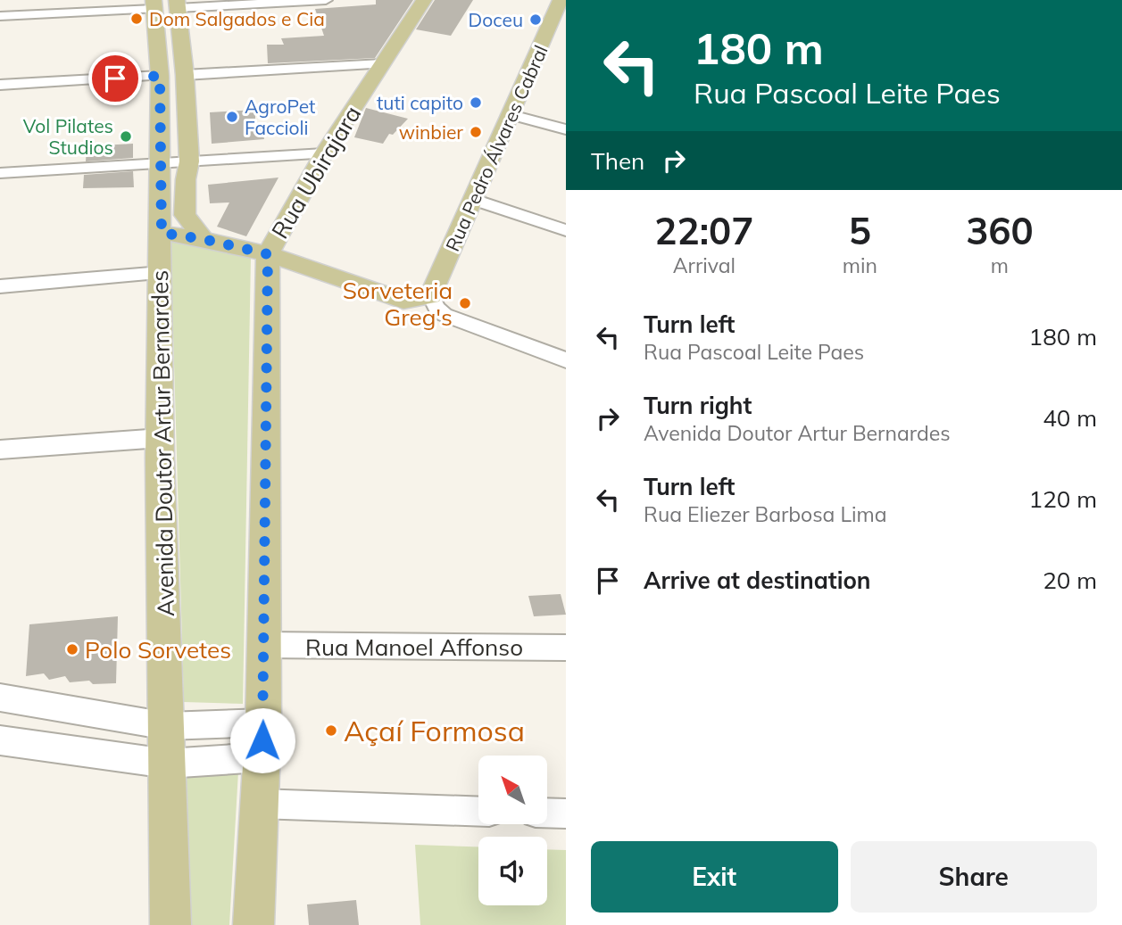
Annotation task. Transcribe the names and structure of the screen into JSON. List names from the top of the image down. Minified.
{"streets":{"main road":["Rua Pedro Álvares Cabral","Rua Ubirajara","Avenida Doutor Artur Bernardes"],"street":["Rua Manoel Affonso"]},"crossings":[["Rua Ubirajara","Rua Manoel Affonso"]],"places":["Dom Salgados e Cia","Doceu","tuti capito","AgroPet Faccioli","winbier","Vol Pilates Studios","Sorveteria Greg's","Polo Sorvetes","Açaí Formosa"],"north":"top left","page":{"turn":["180 m","Rua Pascoal Leite Paes"],"then":"Then","eta":["22:07","Arrival","5","min","360","m"],"list":[{"name":"Turn left","note":"Rua Pascoal Leite Paes","value":"180 m"},{"name":"Turn right","note":"Avenida Doutor Artur Bernardes","value":"40 m"},{"name":"Turn left","note":"Rua Eliezer Barbosa Lima","value":"120 m"},{"name":"Arrive at destination","value":"20 m"}],"buttons":["Exit","Share"]}}
